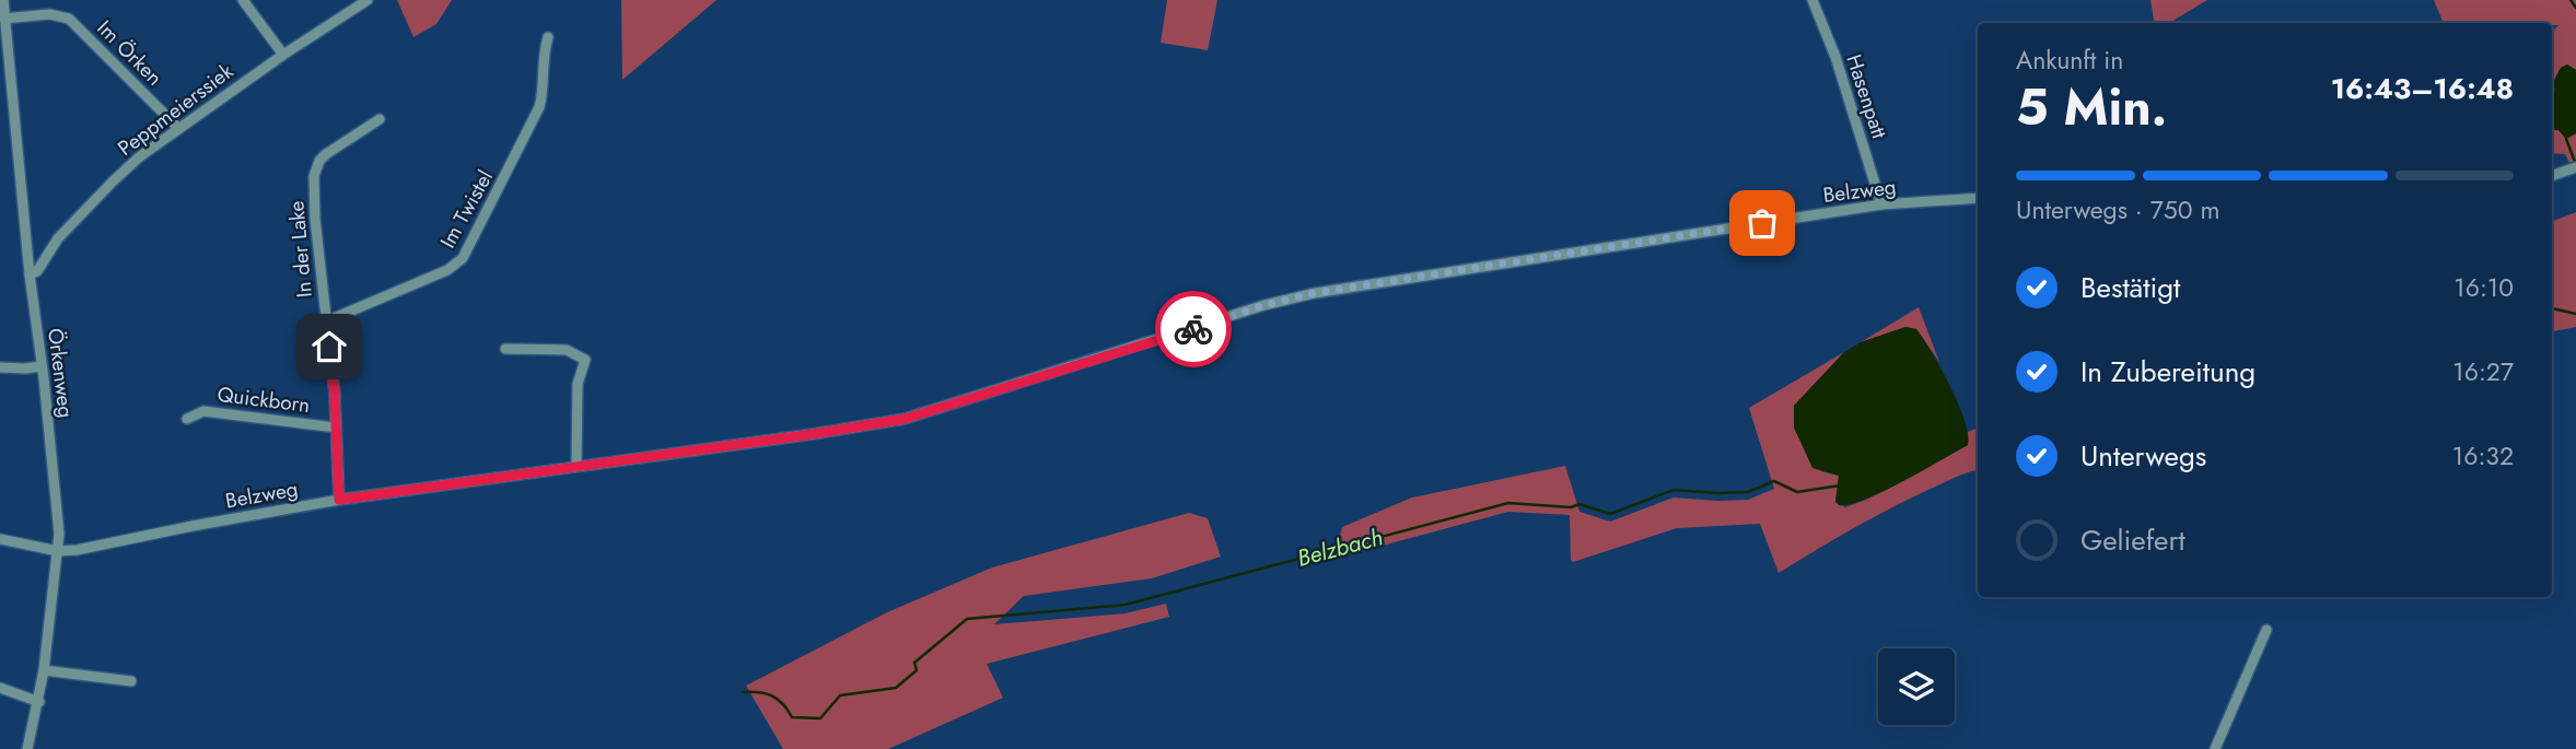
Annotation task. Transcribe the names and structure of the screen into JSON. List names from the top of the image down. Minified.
{"streets":{"street":["Im Örken","Hasenpatt","Peppmeierssiek","Belzweg","Im Twistel","In der Lake","Örkenweg","Quickborn"]},"crossings":[["Im Örken","Peppmeierssiek"],["Im Örken","Örkenweg"],["Hasenpatt","Belzweg"],["Peppmeierssiek","Örkenweg"],["Belzweg","In der Lake"],["Belzweg","Örkenweg"],["Im Twistel","In der Lake"],["In der Lake","Quickborn"]],"water":["Belzbach"],"page":{"heading":["5 Min.","Ankunft in","16:43–16:48"],"bar":"Unterwegs · 750 m","list":[["Bestätigt","16:10"],["In Zubereitung","16:27"],["Unterwegs","16:32"],"Geliefert"]}}
